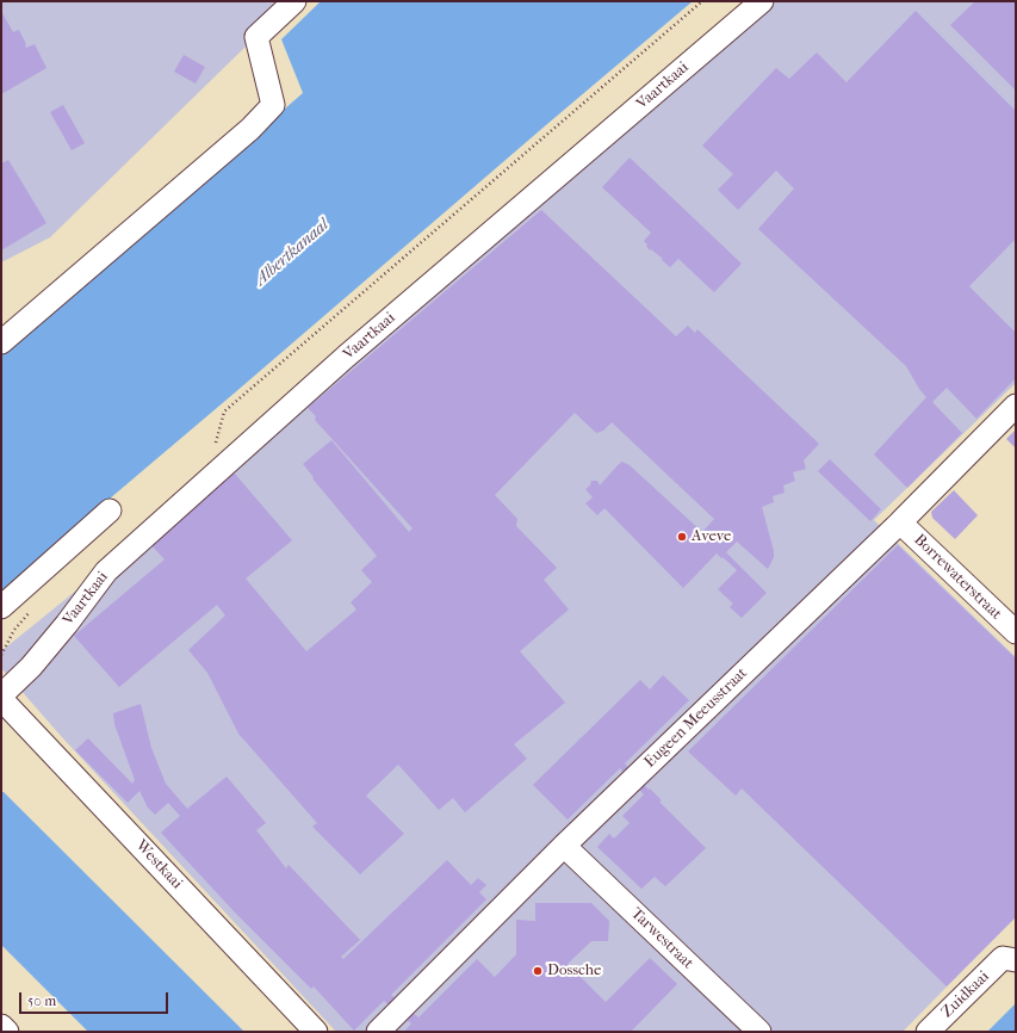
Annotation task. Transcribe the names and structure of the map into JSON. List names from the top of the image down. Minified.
{"streets":{"street":["Vaartkaai","Borrewaterstraat","Eugeen Meeusstraat","Westkaai","Tarwestraat","Zuidkaai"]},"crossings":[["Vaartkaai","Westkaai"],["Borrewaterstraat","Eugeen Meeusstraat"],["Eugeen Meeusstraat","Tarwestraat"]],"water":["Albertkanaal"],"places":["Aveve","Dossche"],"scale_bar":"50 m"}
